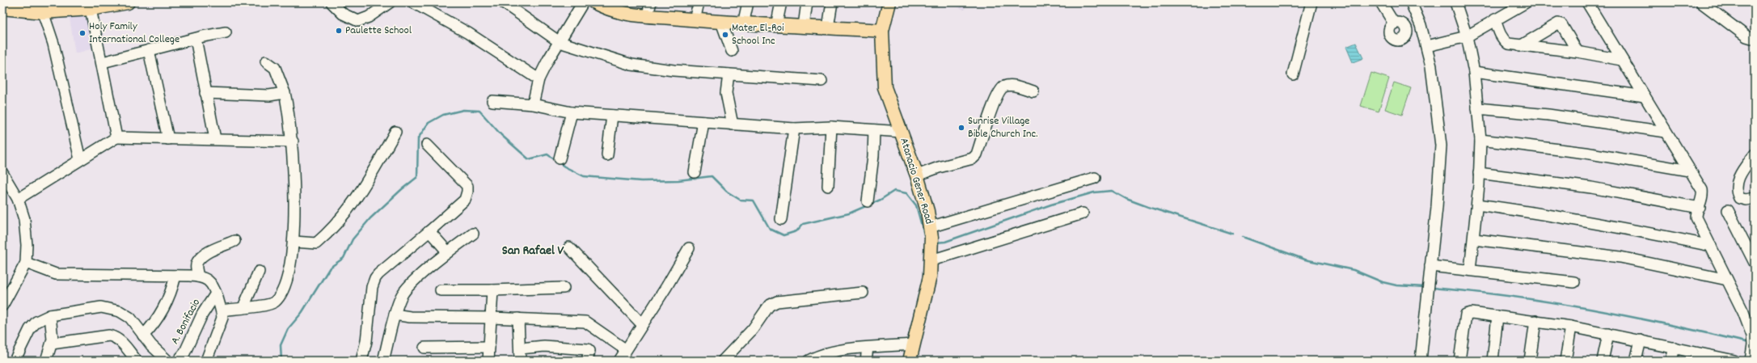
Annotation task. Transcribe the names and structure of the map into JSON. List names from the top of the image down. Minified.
{"streets":{"main road":["Atanacio Gener Road"],"street":["A. Bonifacio"]},"districts":["San Rafael V"],"places":["Paulette School","Holy Family International College","Mater El-Roi School Inc","Sunrise Village Bible Church Inc."]}
